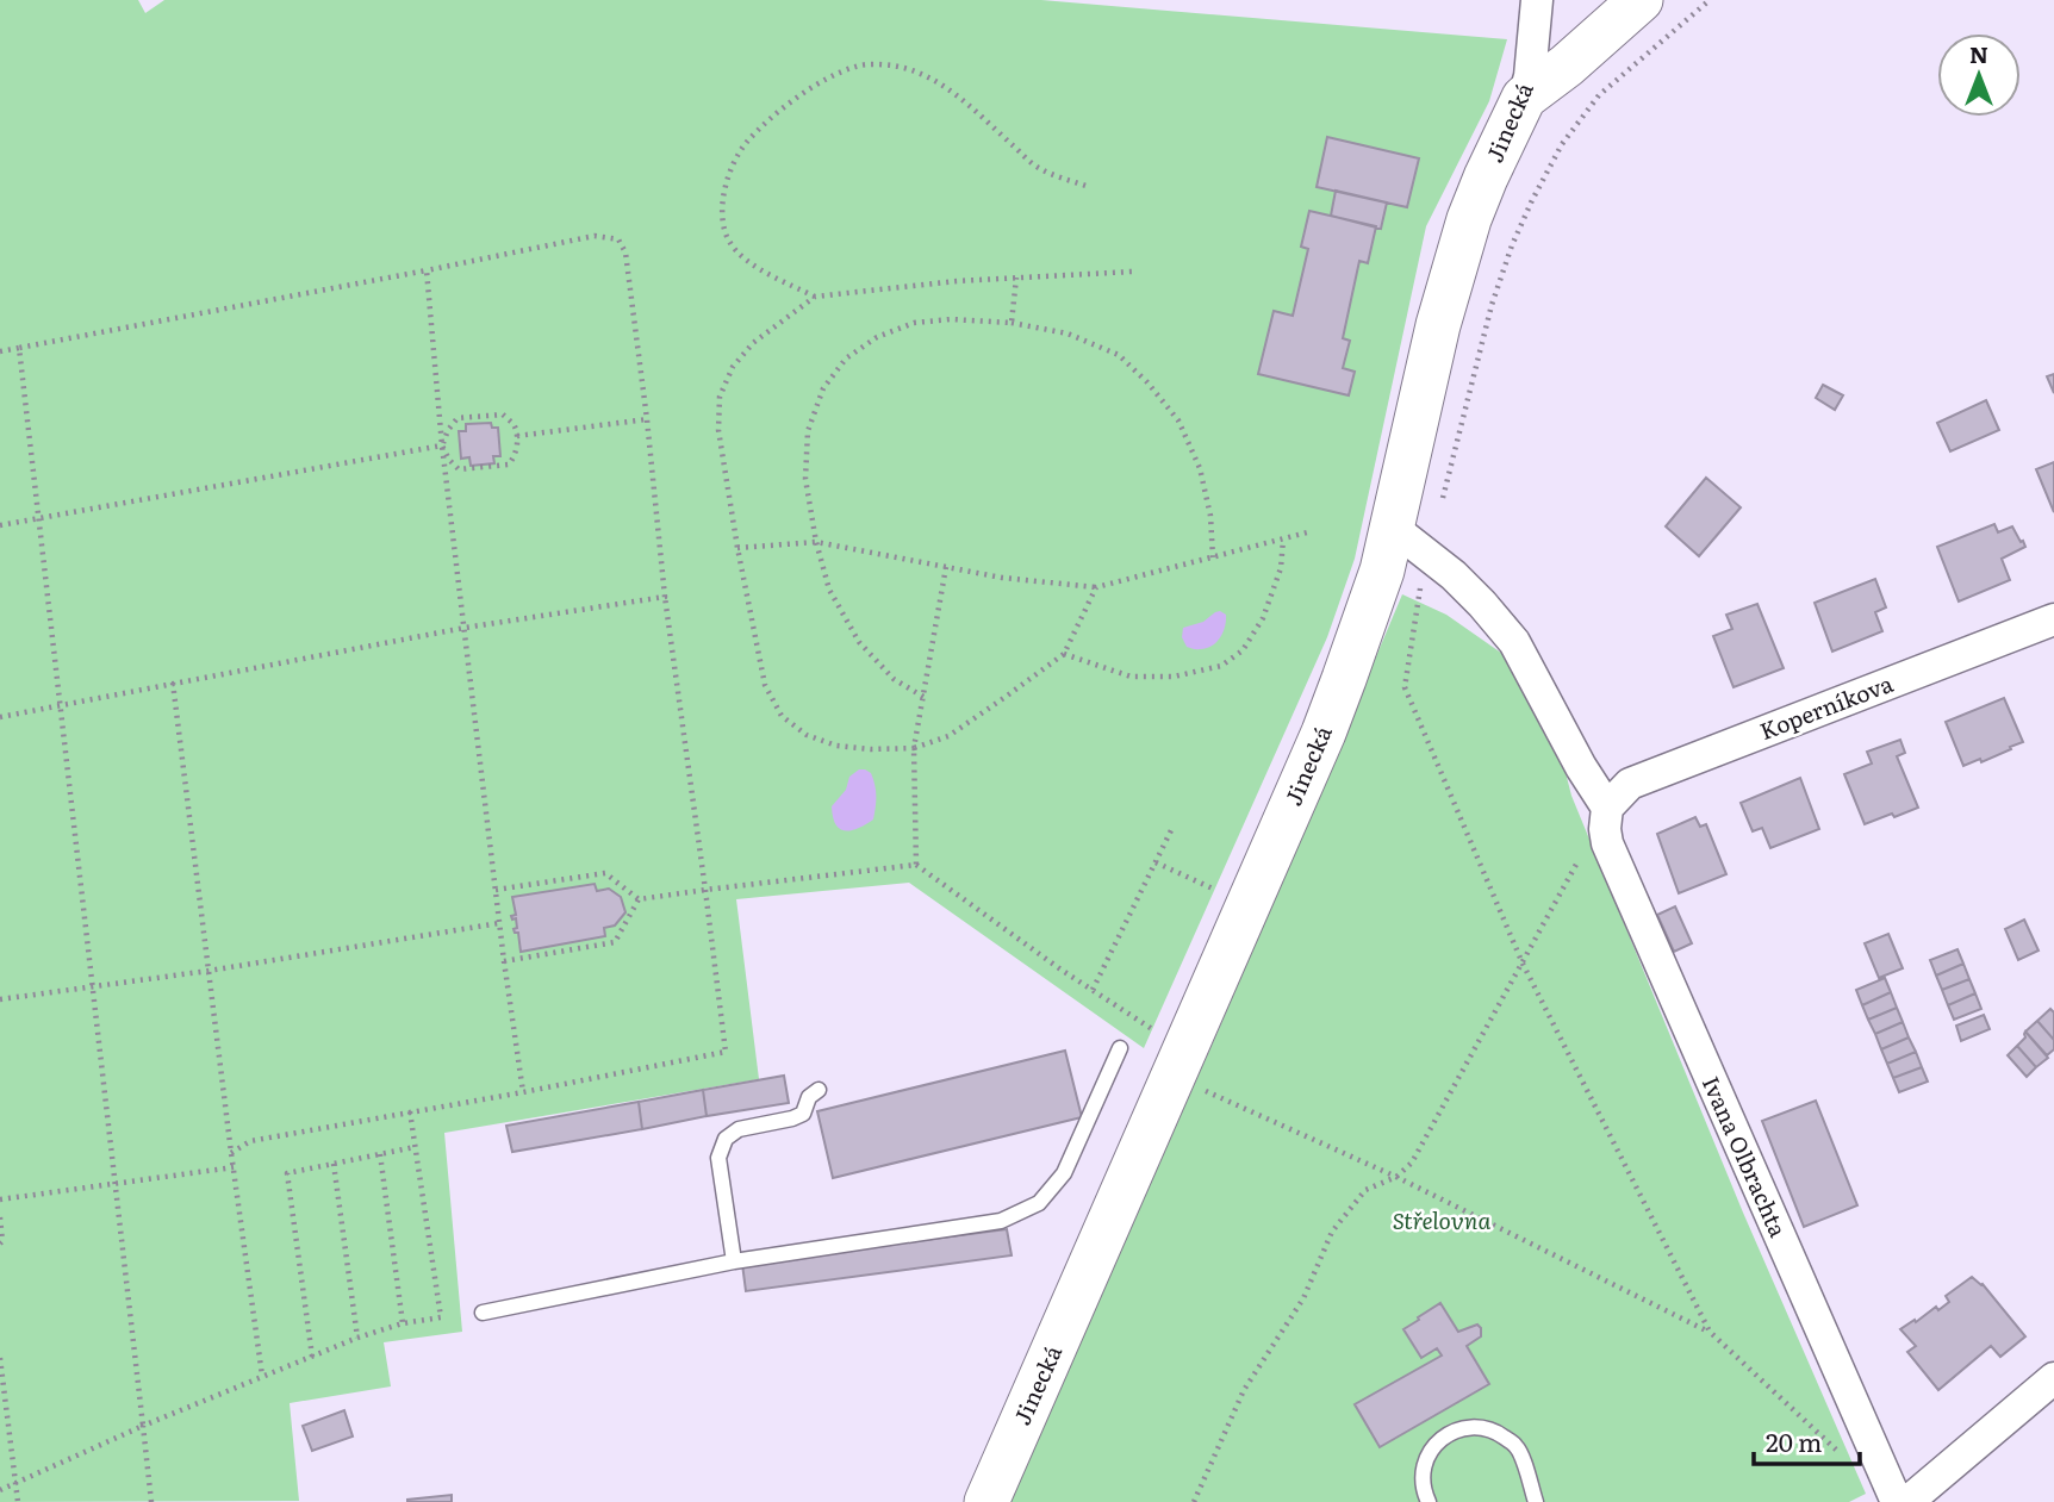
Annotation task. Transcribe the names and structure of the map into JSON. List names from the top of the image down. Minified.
{"streets":{"street":["Jinecká","Koperníkova","Ivana Olbrachta"]},"crossings":[["Koperníkova","Ivana Olbrachta"]],"parks":["Střelovna"],"scale_bar":"20 m","north":"top"}
